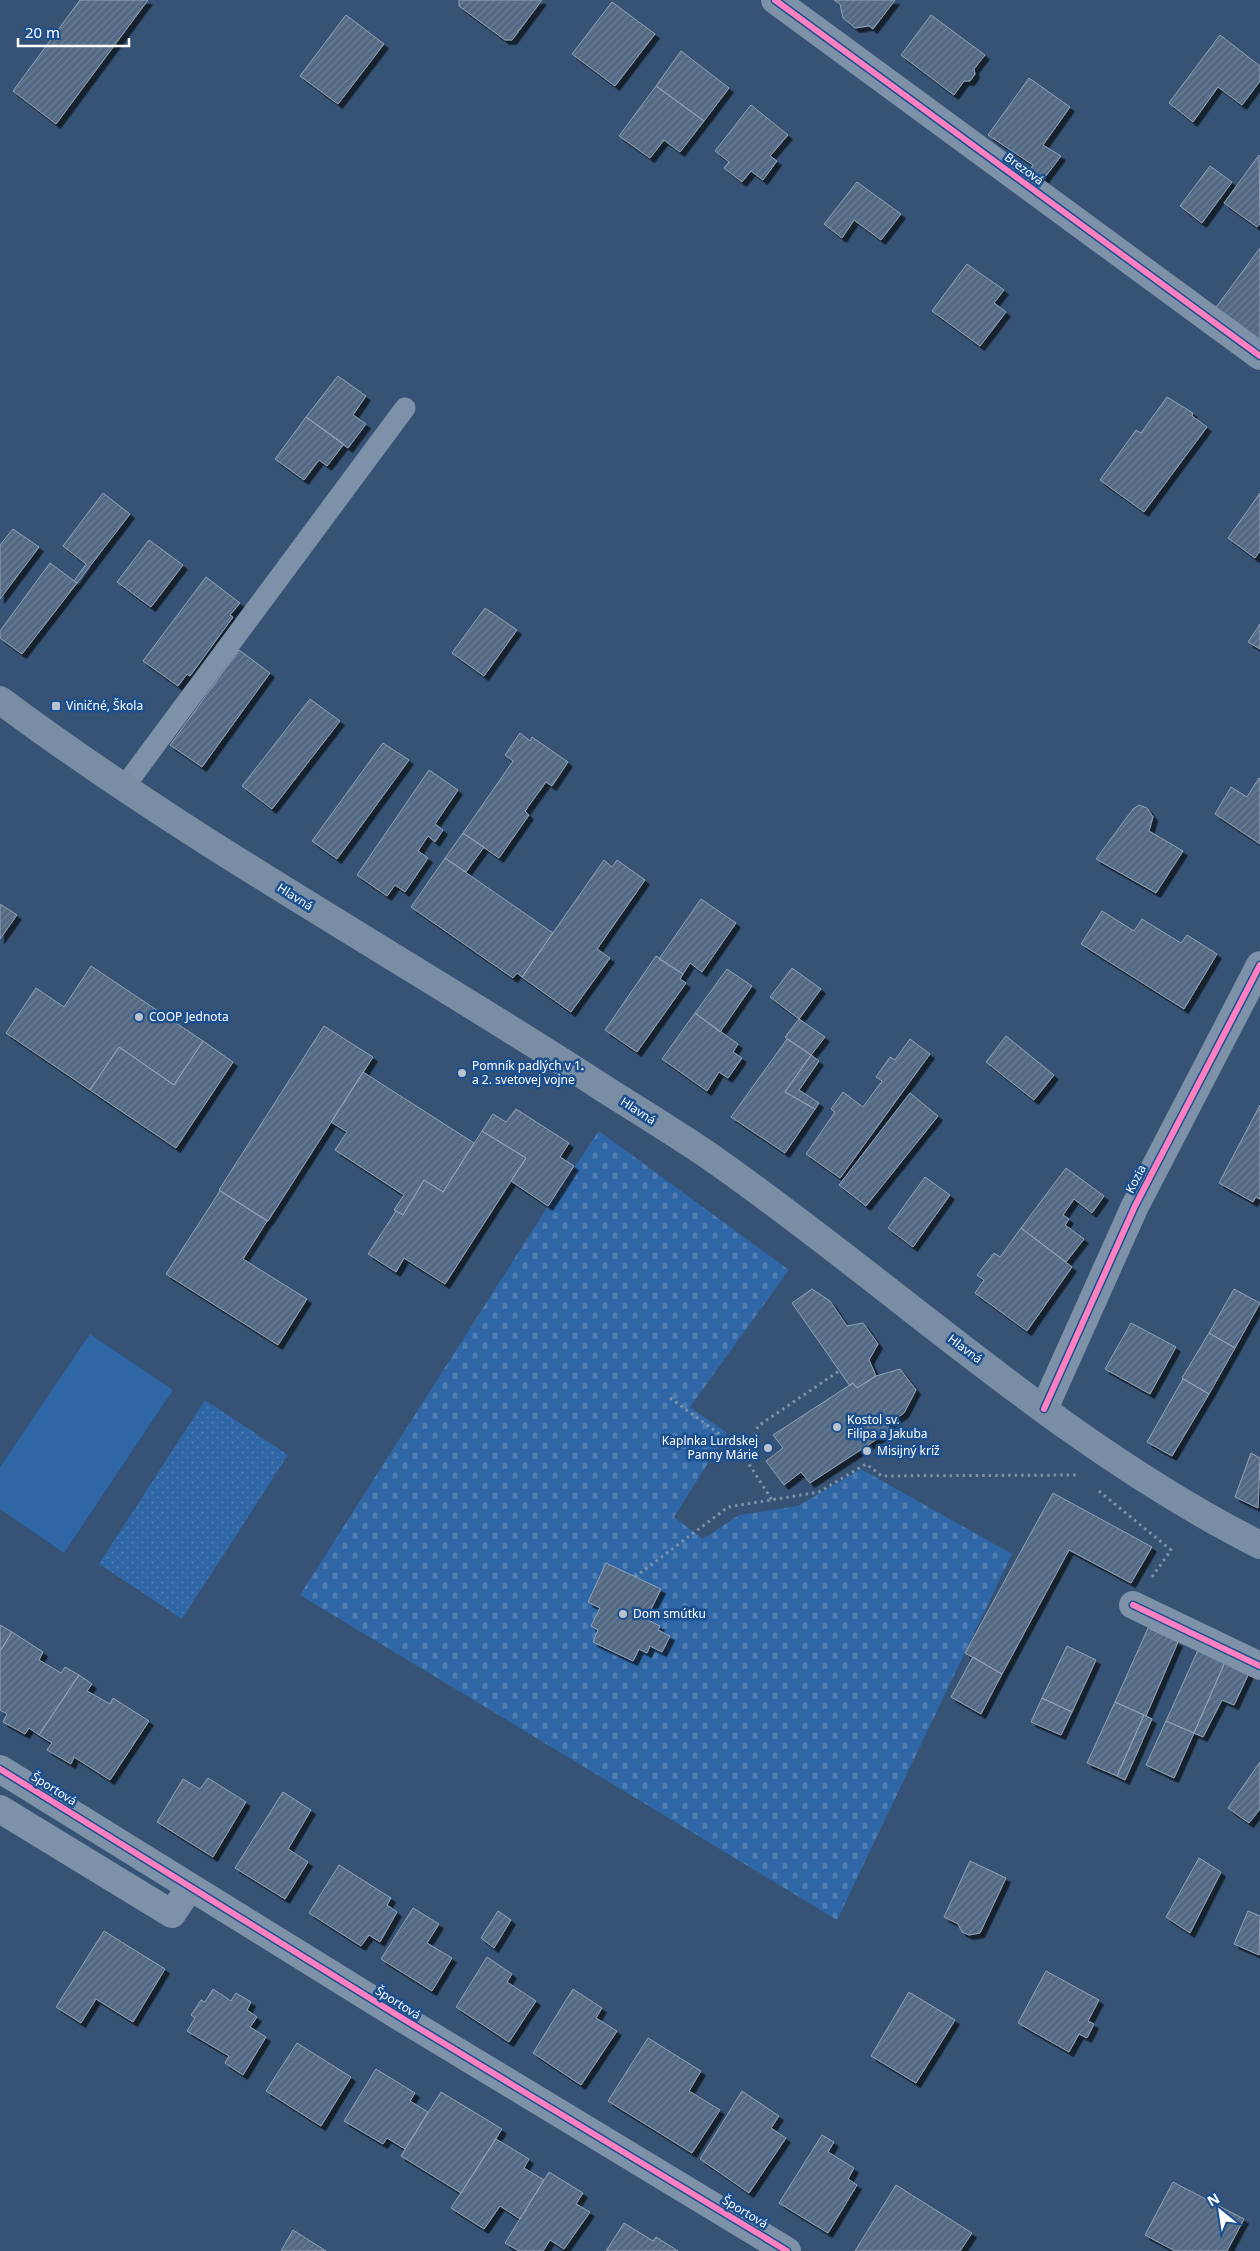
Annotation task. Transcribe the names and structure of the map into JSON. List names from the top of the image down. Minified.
{"streets":{"main road":["Hlavná"],"street":["Brezová","Kozia","Športová"]},"crossings":[["Hlavná","Kozia"]],"places":{"transit":["Viničné, Škola"],"other":["COOP Jednota","Pomník padlých v 1. a 2. svetovej vojne","Kostol sv. Filipa a Jakuba","Kaplnka Lurdskej Panny Márie","Misijný kríž","Dom smútku"]},"scale_bar":"20 m","north":"top left"}
